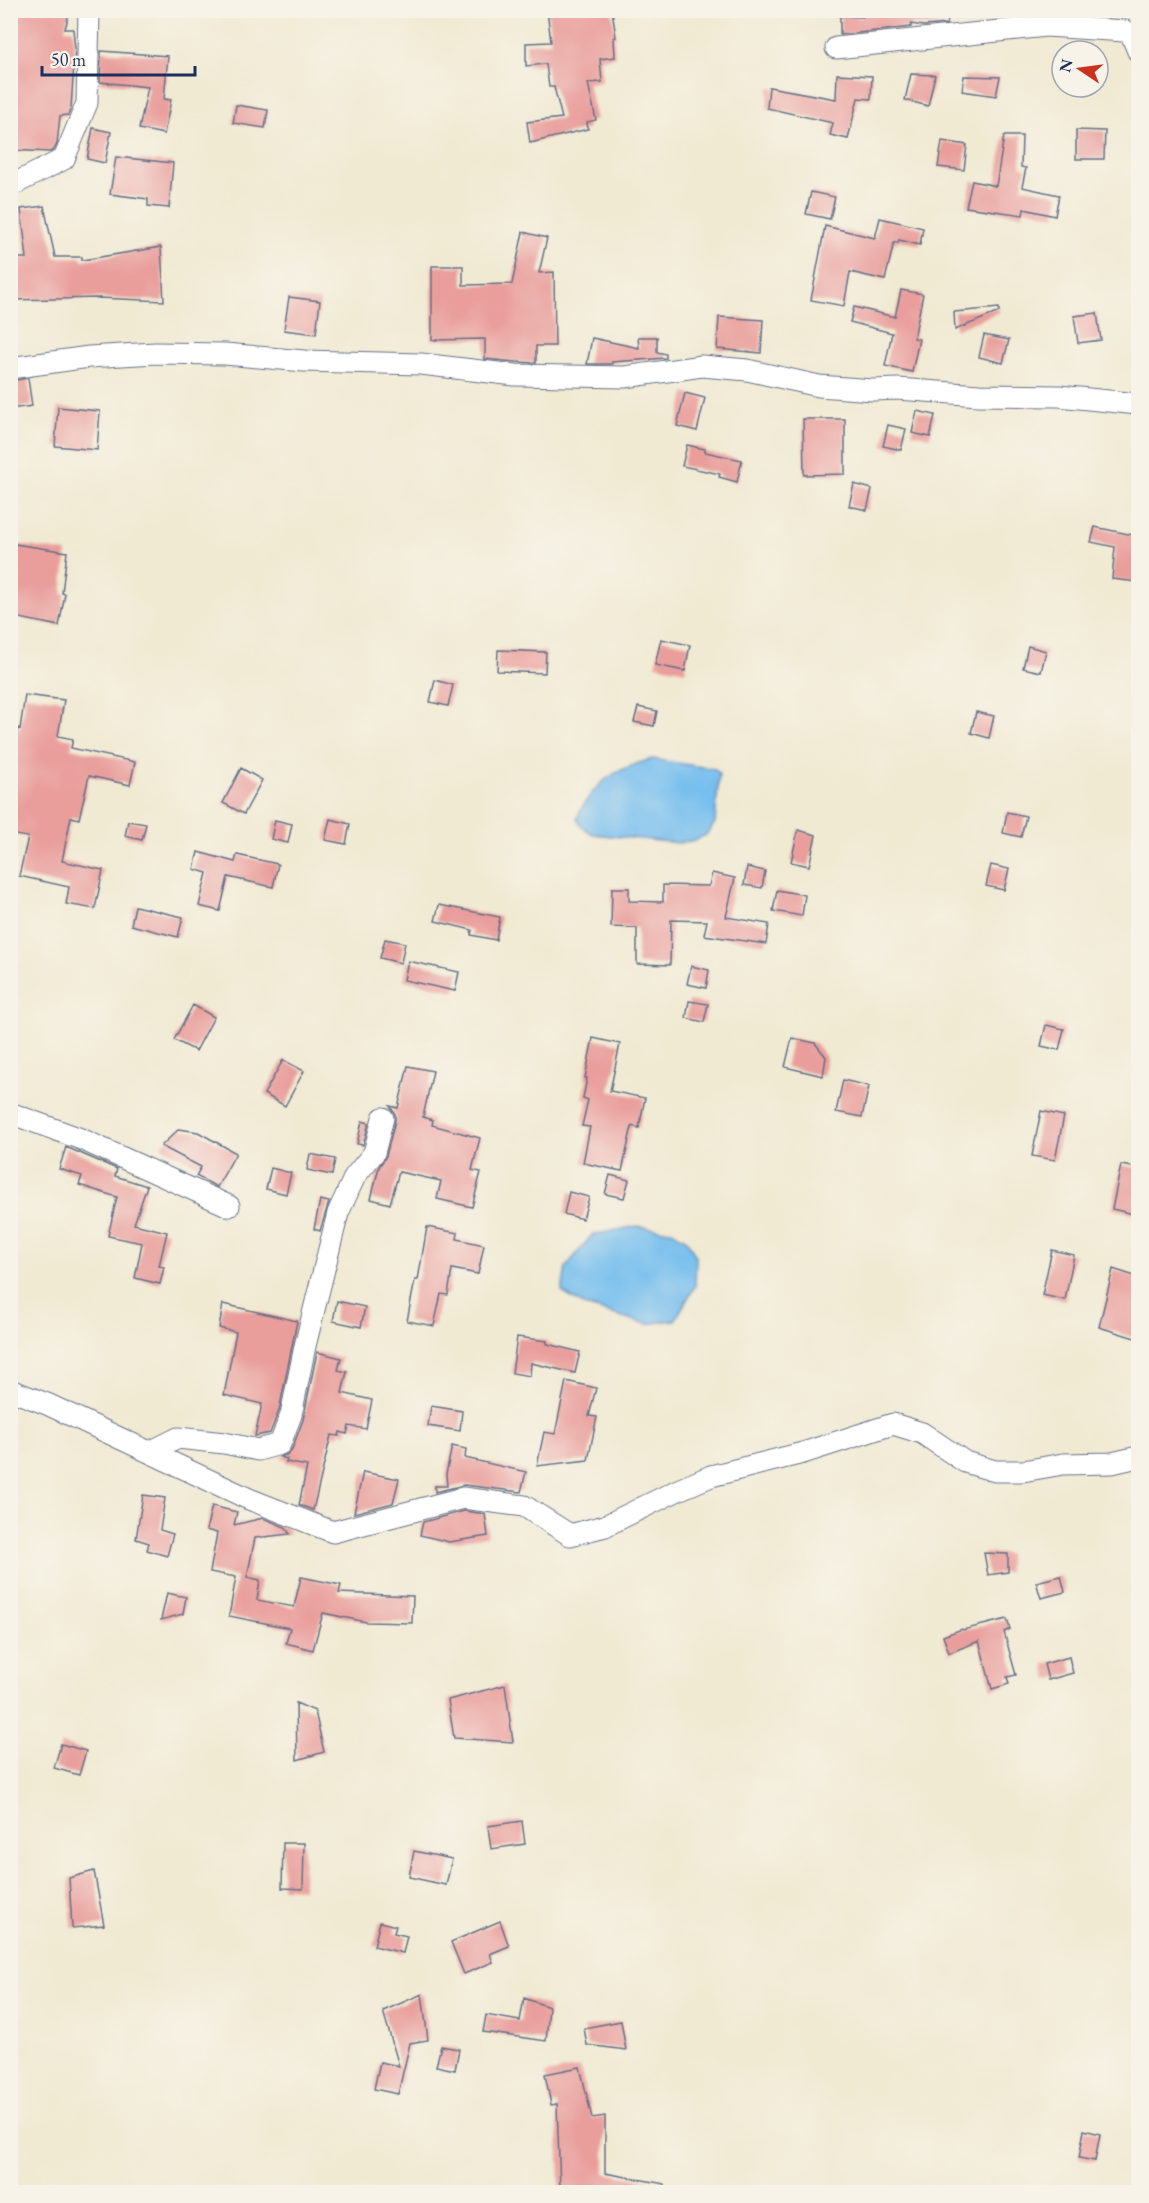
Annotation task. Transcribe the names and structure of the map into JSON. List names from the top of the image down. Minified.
{"scale_bar":"50 m","north":"left"}
